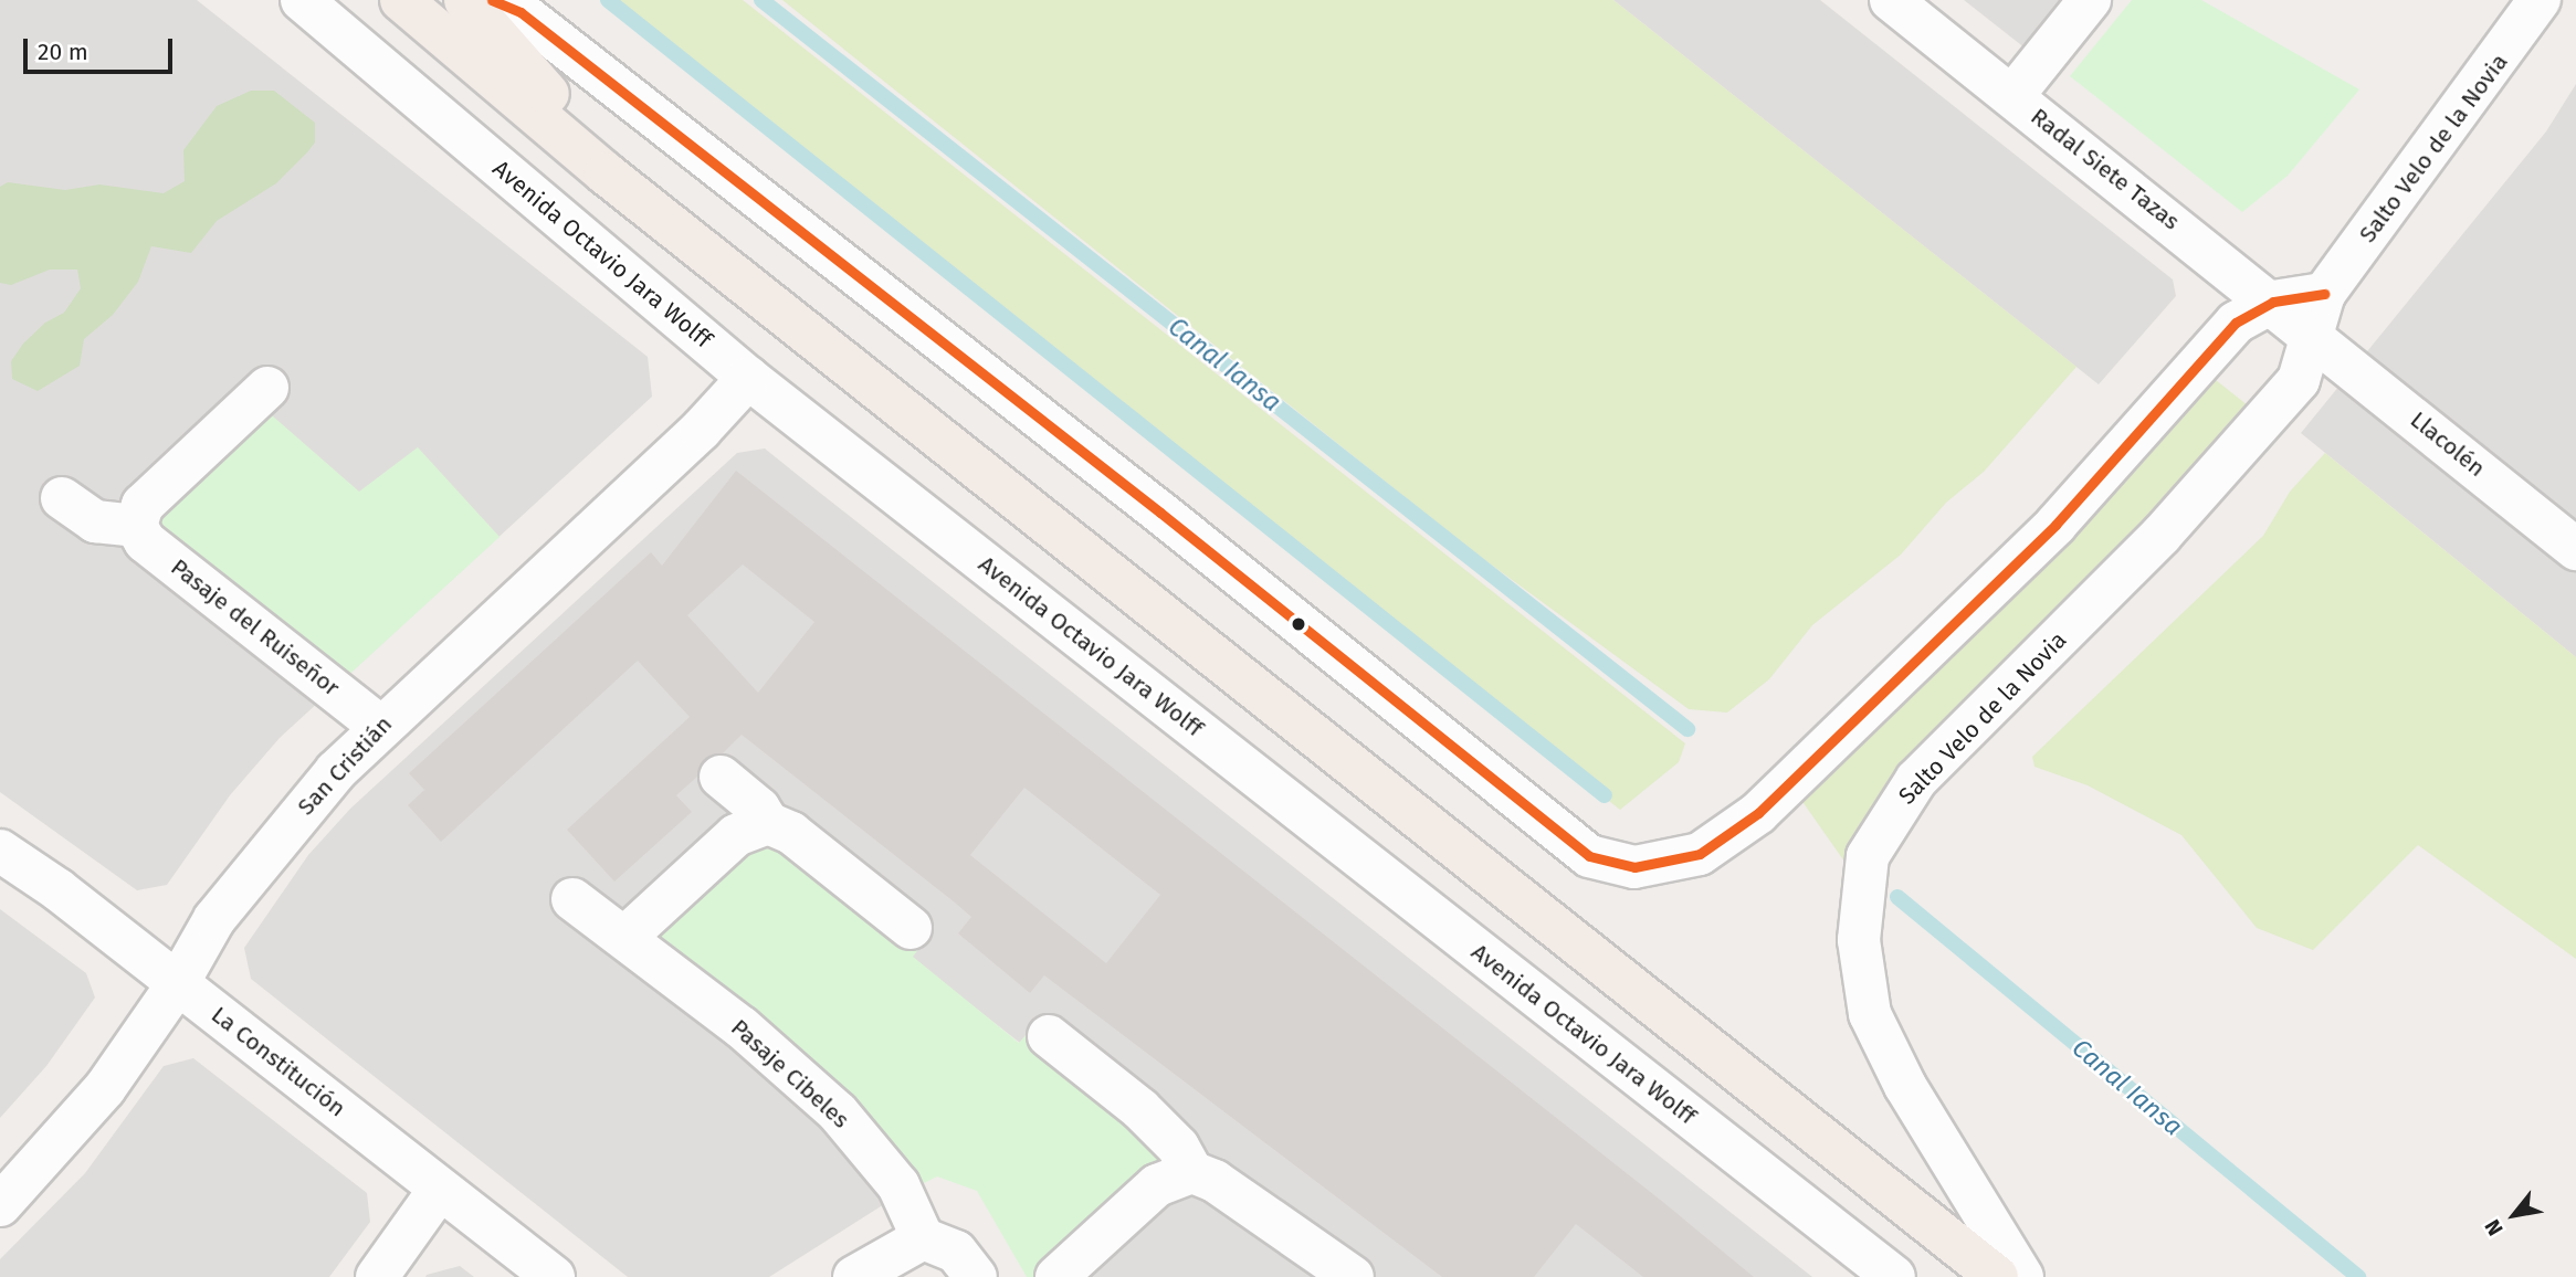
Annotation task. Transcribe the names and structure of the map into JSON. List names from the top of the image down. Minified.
{"streets":{"street":["Salto Velo de la Novia","Radal Siete Tazas","Avenida Octavio Jara Wolff","Llacolén","Pasaje del Ruiseñor","San Cristián","La Constitución","Pasaje Cibeles"]},"crossings":[["Salto Velo de la Novia","Radal Siete Tazas"],["Salto Velo de la Novia","Llacolén"],["Radal Siete Tazas","Llacolén"],["Avenida Octavio Jara Wolff","San Cristián"],["Pasaje del Ruiseñor","San Cristián"],["San Cristián","La Constitución"]],"water":["Canal Iansa"],"scale_bar":"20 m","north":"bottom left"}
